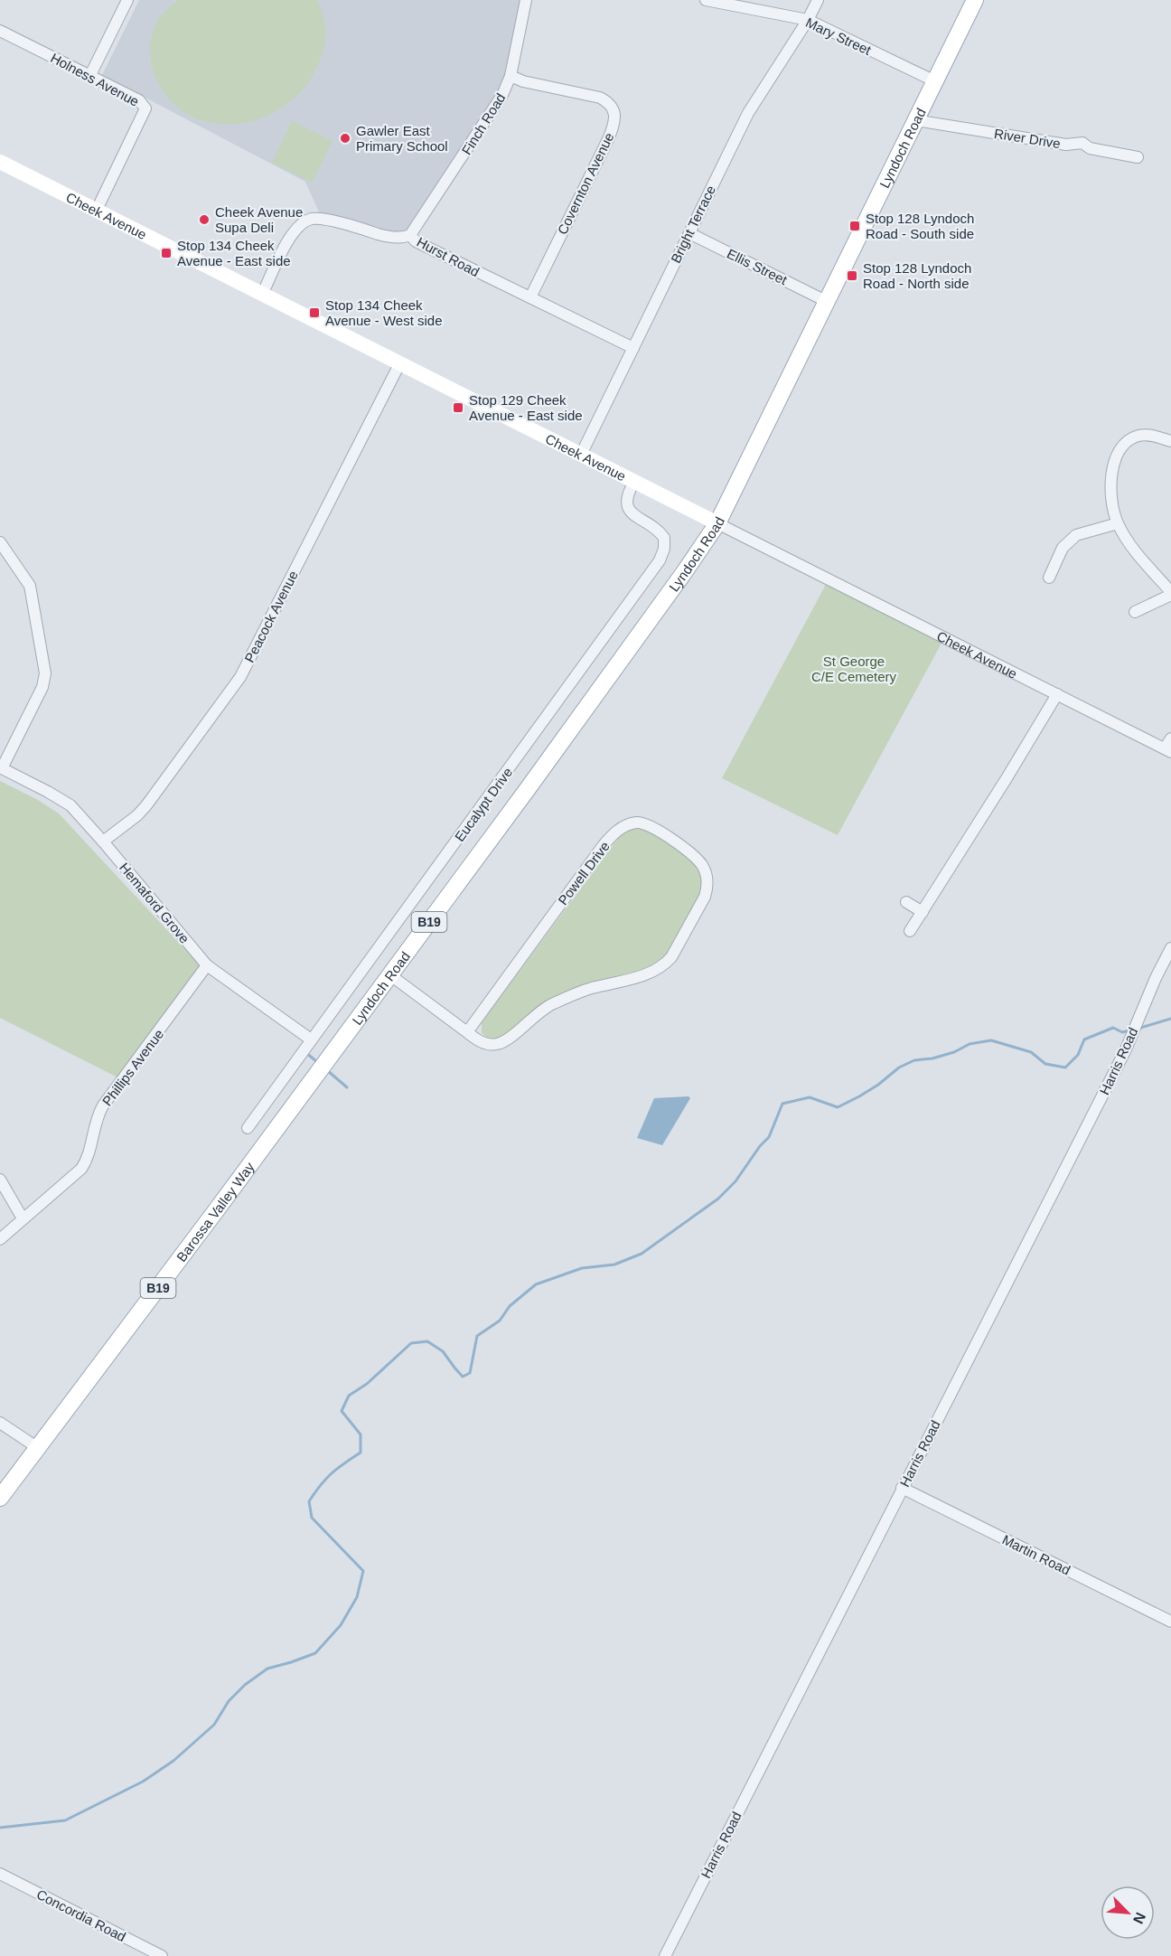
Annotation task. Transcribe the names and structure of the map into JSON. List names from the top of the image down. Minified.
{"streets":{"main road":["Lyndoch Road","B19","Barossa Valley Way"],"street":["Mary Street","Holness Avenue","Finch Road","River Drive","Covernton Avenue","Cheek Avenue","Bright Terrace","Hurst Road","Ellis Street","Peacock Avenue","Eucalypt Drive","Powell Drive","Hemaford Grove","Harris Road","Phillips Avenue","Martin Road","Concordia Road"]},"crossings":[["Mary Street","Lyndoch Road"],["Mary Street","Bright Terrace"],["Holness Avenue","Cheek Avenue"],["Finch Road","Covernton Avenue"],["Finch Road","Hurst Road"],["River Drive","Lyndoch Road"],["Lyndoch Road","Cheek Avenue"],["Lyndoch Road","Ellis Street"],["Lyndoch Road","Powell Drive"],["Lyndoch Road","Barossa Valley Way"],["Covernton Avenue","Hurst Road"],["Cheek Avenue","Bright Terrace"],["Cheek Avenue","Hurst Road"],["Cheek Avenue","Peacock Avenue"],["Cheek Avenue","Eucalypt Drive"],["Bright Terrace","Hurst Road"],["Bright Terrace","Ellis Street"],["Peacock Avenue","Hemaford Grove"],["Eucalypt Drive","Hemaford Grove"],["Hemaford Grove","Phillips Avenue"],["Harris Road","Martin Road"]],"parks":["St George C/E Cemetery"],"places":{"other":["Gawler East Primary School","Cheek Avenue Supa Deli"],"transit":["Stop 128 Lyndoch Road - South side","Stop 134 Cheek Avenue - East side","Stop 128 Lyndoch Road - North side","Stop 134 Cheek Avenue - West side","Stop 129 Cheek Avenue - East side"]},"north":"bottom right"}
